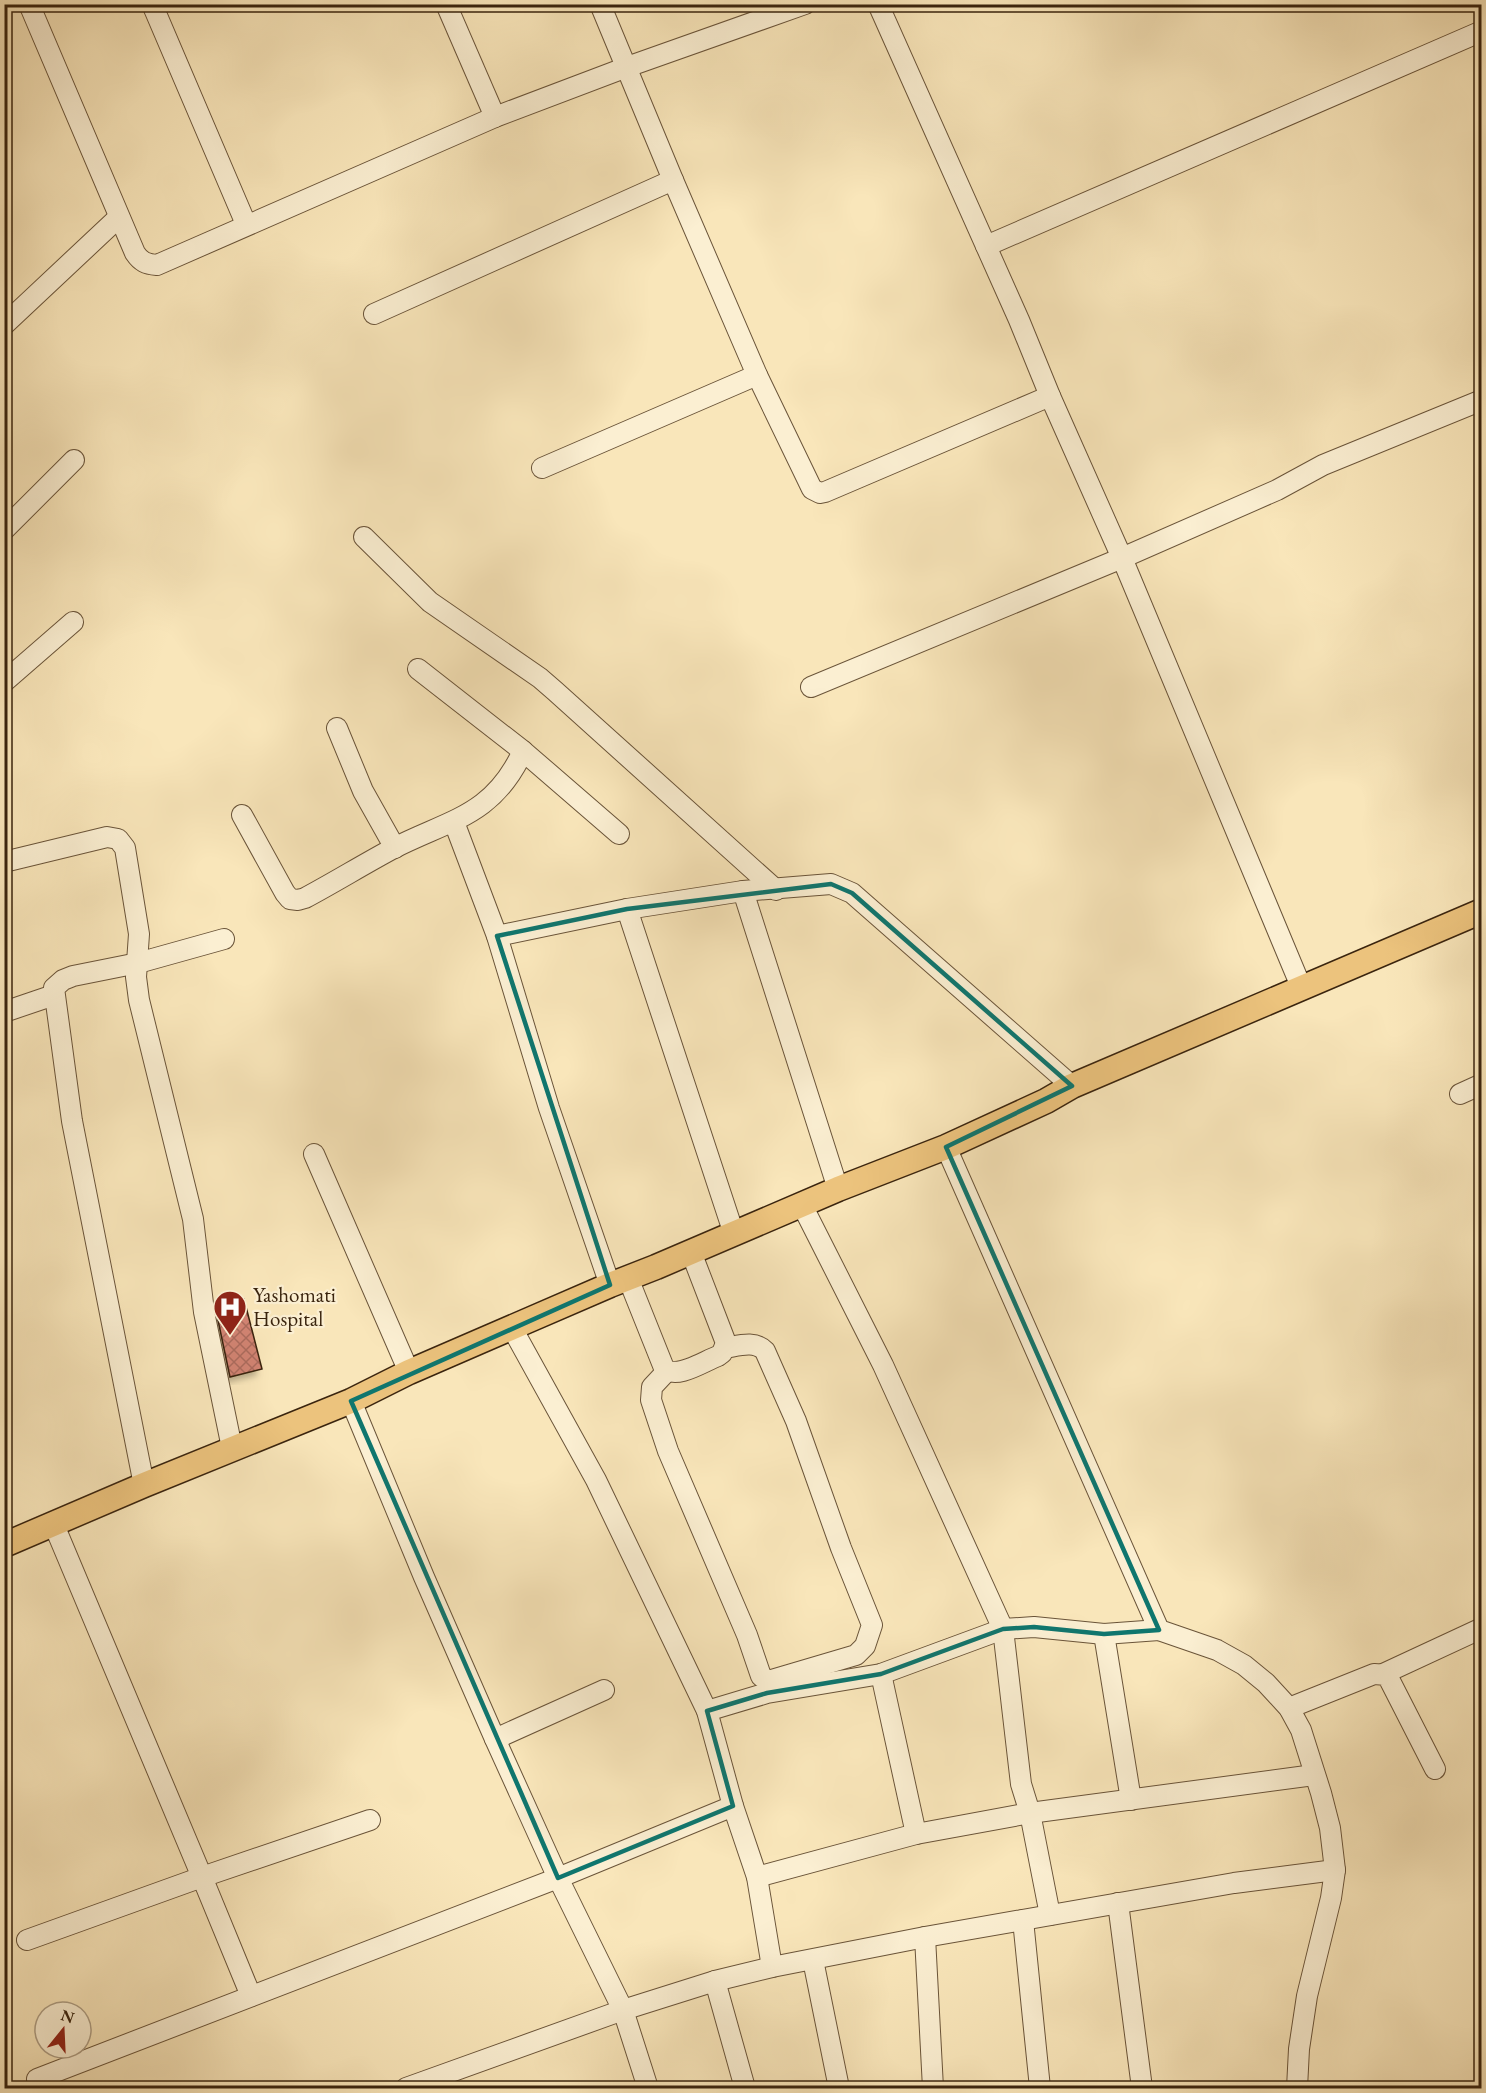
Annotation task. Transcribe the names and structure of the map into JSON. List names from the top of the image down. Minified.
{"places":{"hospital":["Yashomati Hospital"]},"north":"top"}
